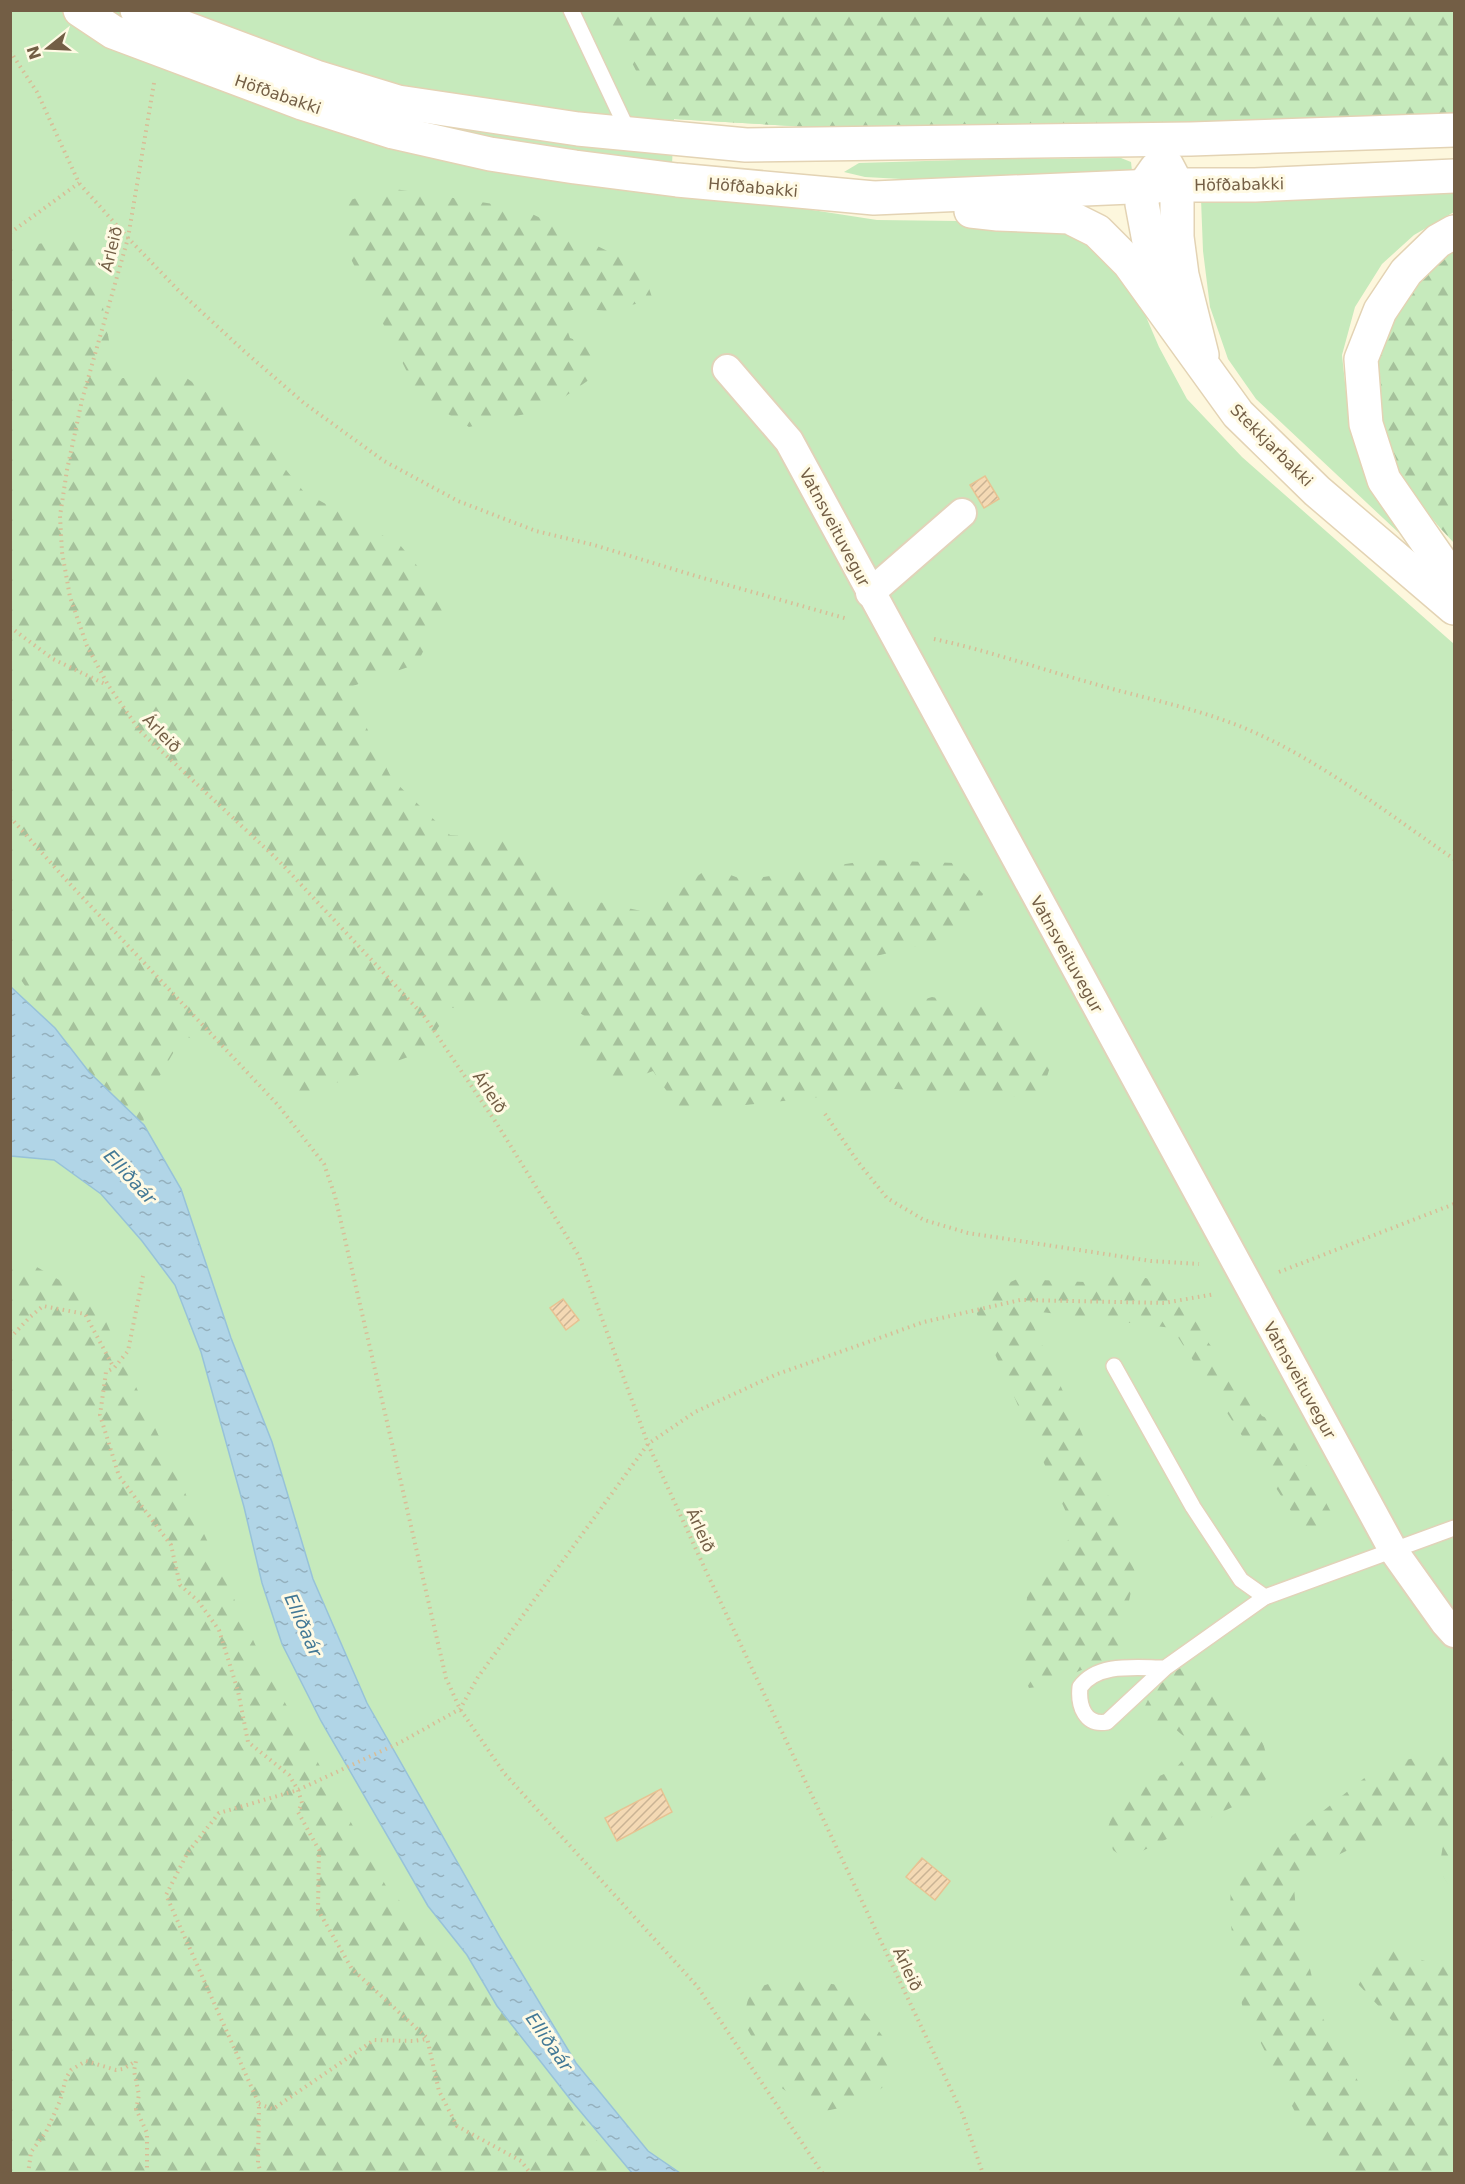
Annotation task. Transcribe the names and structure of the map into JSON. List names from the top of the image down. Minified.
{"streets":{"main road":["Höfðabakki","Stekkjarbakki"],"street":["Vatnsveituvegur"],"path":["Árleið"]},"crossings":[["Höfðabakki","Stekkjarbakki"]],"water":["Elliðaár"],"north":"left"}
